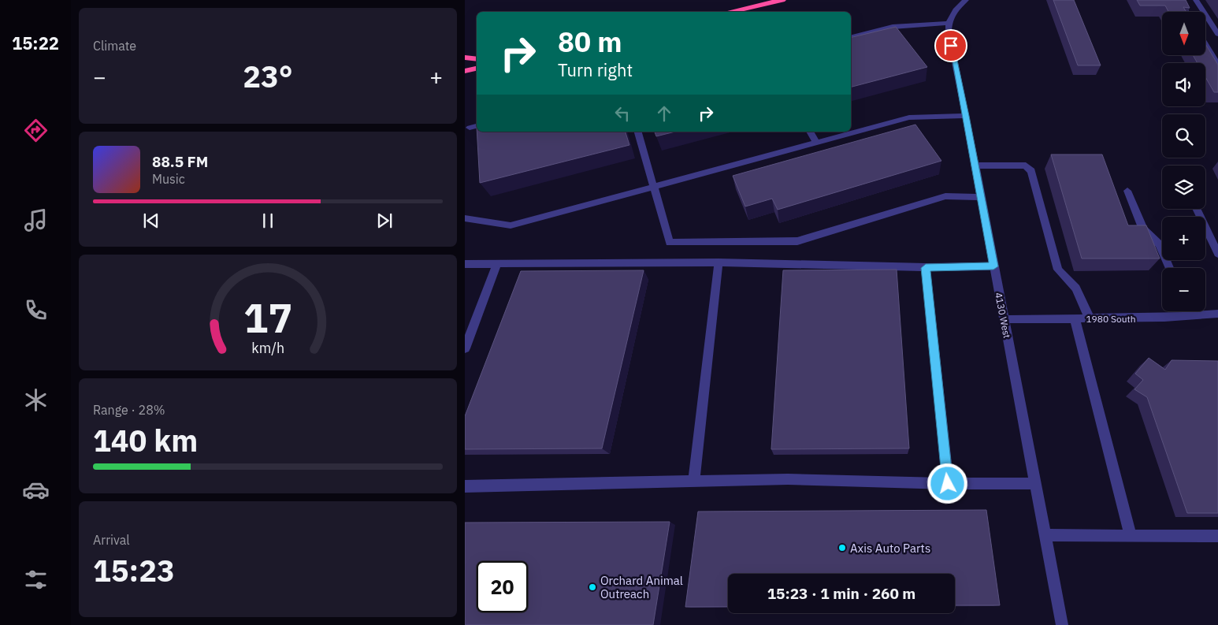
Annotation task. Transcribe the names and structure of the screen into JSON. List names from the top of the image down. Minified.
{"streets":{"street":["4130 West","1980 South"]},"crossings":[["4130 West","1980 South"]],"places":["Axis Auto Parts","Orchard Animal Outreach"],"north":"bottom","page":{"tabs":"15:22","tile":["Climate",["Range · 28%","140 km"],["Arrival","15:23"]],"map_buttons":["+","−"],"turn":["80 m","Turn right"],"heat":["−","23°","+"],"song":["88.5 FM","Music"],"limit":"20","trip":"15:23 · 1 min · 260 m","gauge":["17","km/h"]}}
